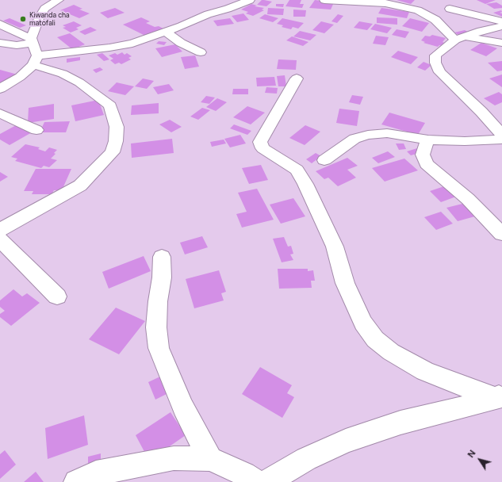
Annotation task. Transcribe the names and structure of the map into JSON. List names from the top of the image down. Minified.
{"places":["Kiwanda cha matofali"],"north":"top left"}
